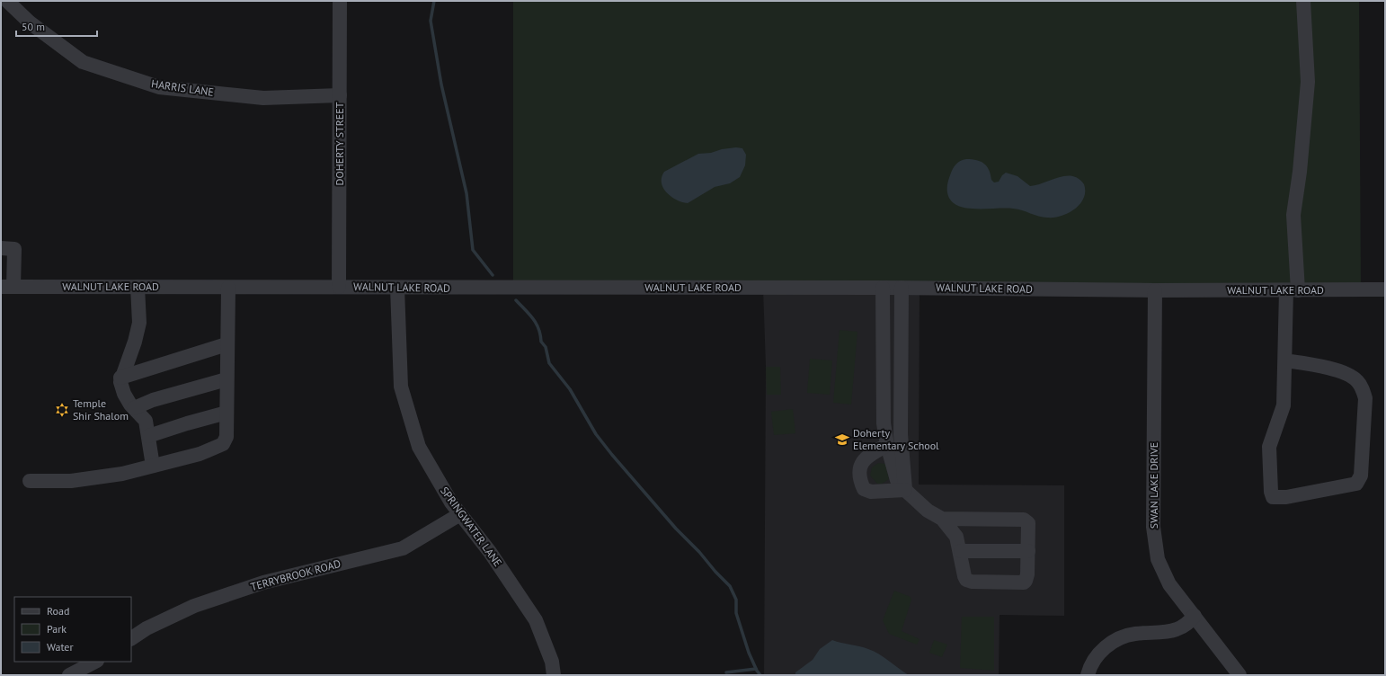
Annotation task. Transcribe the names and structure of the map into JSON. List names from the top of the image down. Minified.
{"streets":{"street":["HARRIS LANE","DOHERTY STREET","WALNUT LAKE ROAD","SWAN LAKE DRIVE","SPRINGWATER LANE","TERRYBROOK ROAD"]},"crossings":[["HARRIS LANE","DOHERTY STREET"],["DOHERTY STREET","WALNUT LAKE ROAD"],["WALNUT LAKE ROAD","SWAN LAKE DRIVE"],["WALNUT LAKE ROAD","SPRINGWATER LANE"],["SPRINGWATER LANE","TERRYBROOK ROAD"]],"places":{"synagogue":["Temple Shir Shalom"],"school or university":["Doherty Elementary School"]},"legend":["Road","Park","Water"],"scale_bar":"50 m"}
